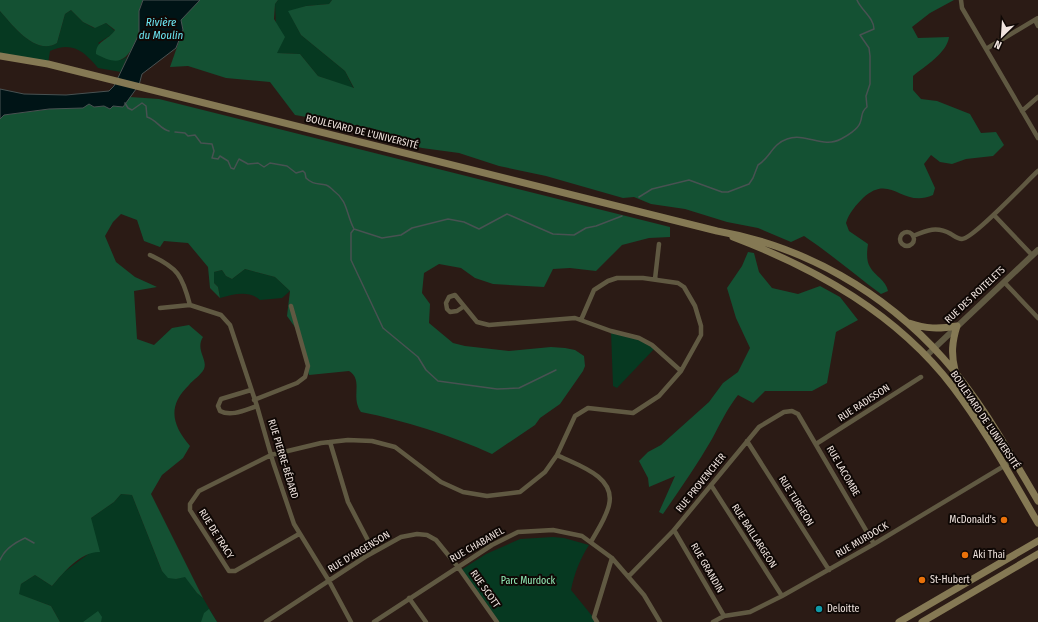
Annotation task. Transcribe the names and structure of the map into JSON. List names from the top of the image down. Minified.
{"streets":{"main road":["BOULEVARD DE L'UNIVERSITÉ"],"street":["RUE DES ROITELETS","RUE RADISSON","RUE PIERRE-BÉDARD","RUE LACOMBE","RUE PROVENCHER","RUE TURGEON","RUE DE TRACY","RUE BAILLARGEON","RUE MURDOCK","RUE CHABANEL","RUE D'ARGENSON","RUE GRANDIN","RUE SCOTT"]},"crossings":[["BOULEVARD DE L'UNIVERSITÉ","RUE DES ROITELETS"],["BOULEVARD DE L'UNIVERSITÉ","RUE MURDOCK"],["RUE RADISSON","RUE LACOMBE"],["RUE PIERRE-BÉDARD","RUE DE TRACY"],["RUE PIERRE-BÉDARD","RUE D'ARGENSON"],["RUE LACOMBE","RUE PROVENCHER"],["RUE LACOMBE","RUE MURDOCK"],["RUE PROVENCHER","RUE TURGEON"],["RUE PROVENCHER","RUE BAILLARGEON"],["RUE PROVENCHER","RUE CHABANEL"],["RUE PROVENCHER","RUE GRANDIN"],["RUE TURGEON","RUE MURDOCK"],["RUE BAILLARGEON","RUE MURDOCK"],["RUE MURDOCK","RUE GRANDIN"],["RUE CHABANEL","RUE D'ARGENSON"],["RUE CHABANEL","RUE SCOTT"],["RUE D'ARGENSON","RUE SCOTT"]],"water":["Rivière du Moulin"],"parks":["Parc Murdock"],"places":["McDonald's","Aki Thai","St-Hubert","Deloitte"],"north":"bottom left"}
